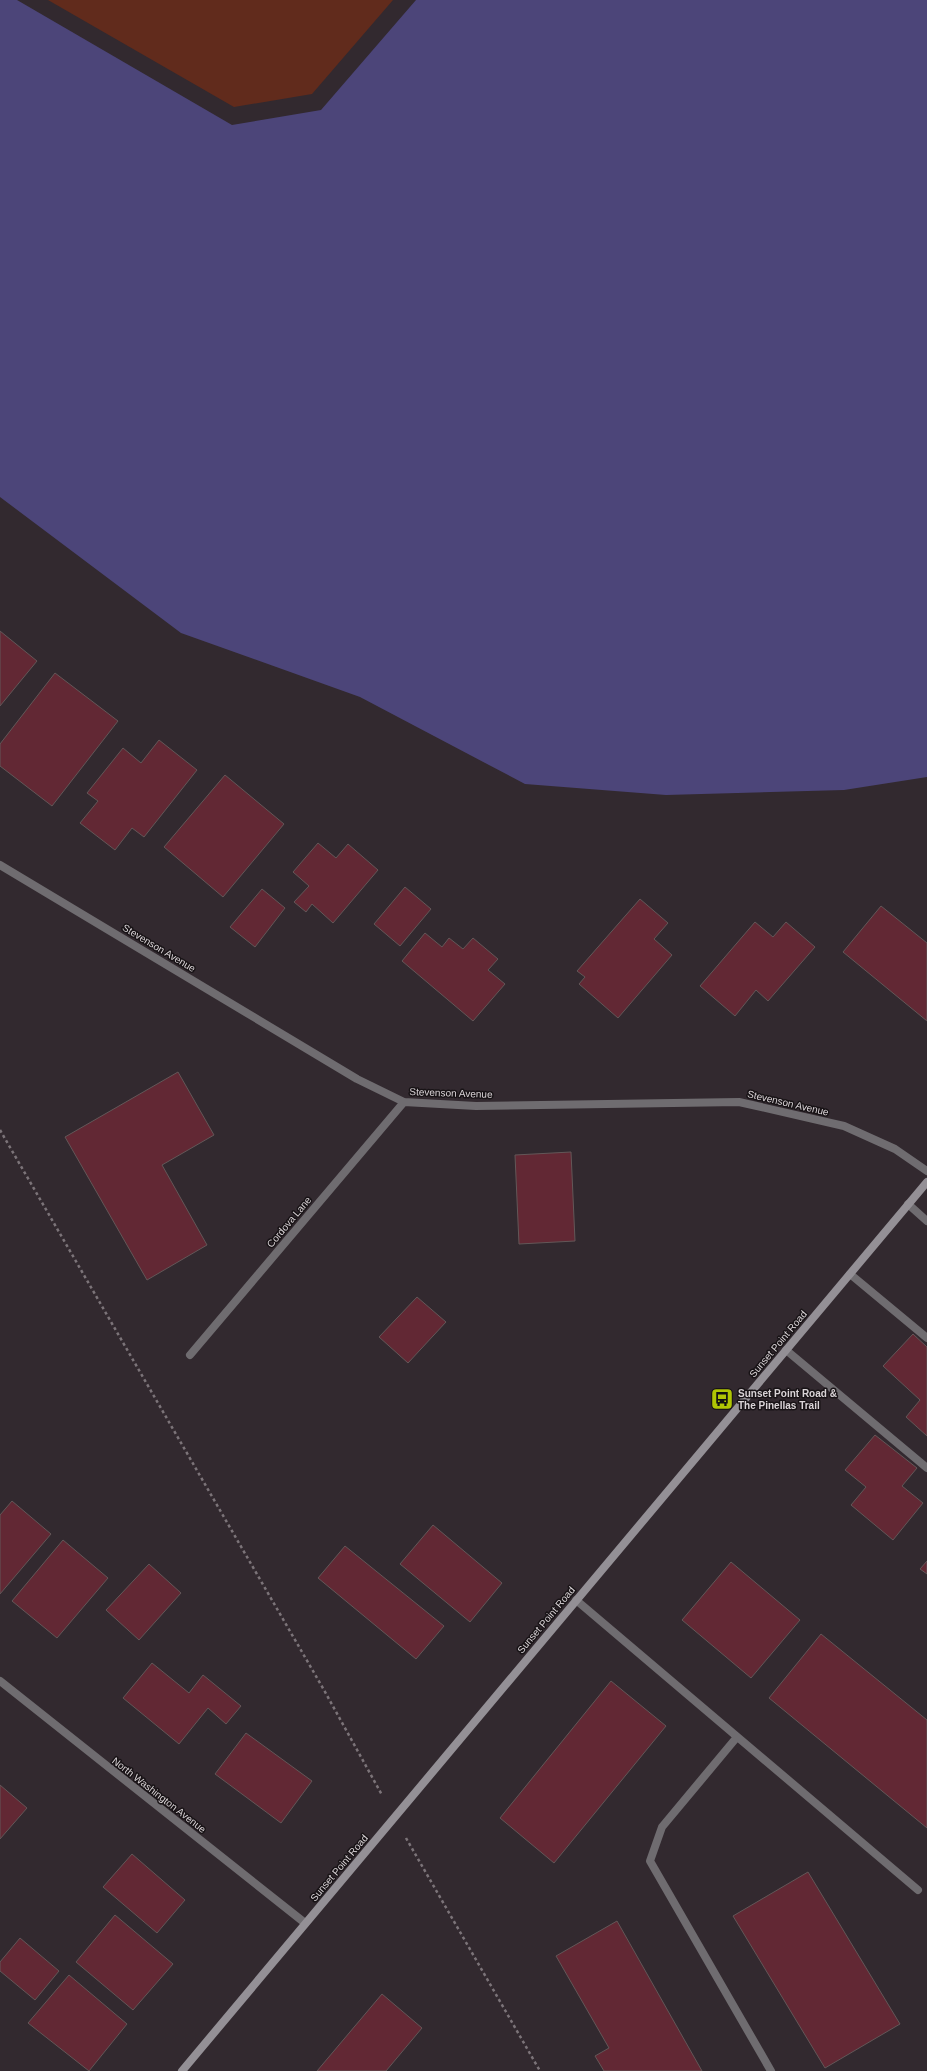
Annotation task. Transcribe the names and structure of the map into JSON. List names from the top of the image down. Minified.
{"streets":{"main road":["Sunset Point Road"],"street":["Stevenson Avenue","Cordova Lane","North Washington Avenue"]},"crossings":[["Stevenson Avenue","Cordova Lane"],["Sunset Point Road","North Washington Avenue"]],"places":{"bus stop":["Sunset Point Road & The Pinellas Trail"]}}
